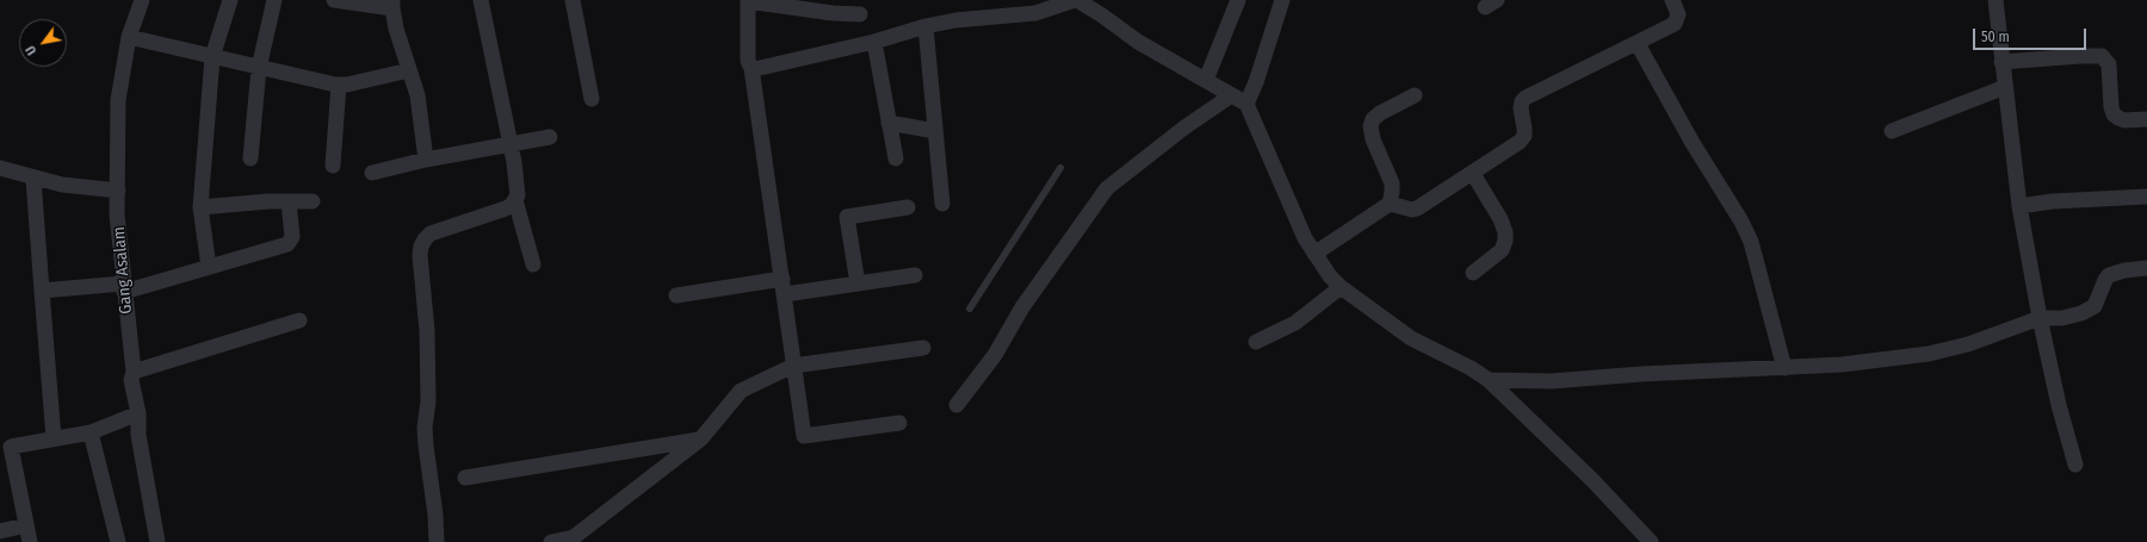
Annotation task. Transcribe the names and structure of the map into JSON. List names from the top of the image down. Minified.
{"streets":{"street":["Gang Asalam"]},"scale_bar":"50 m","north":"bottom left"}
